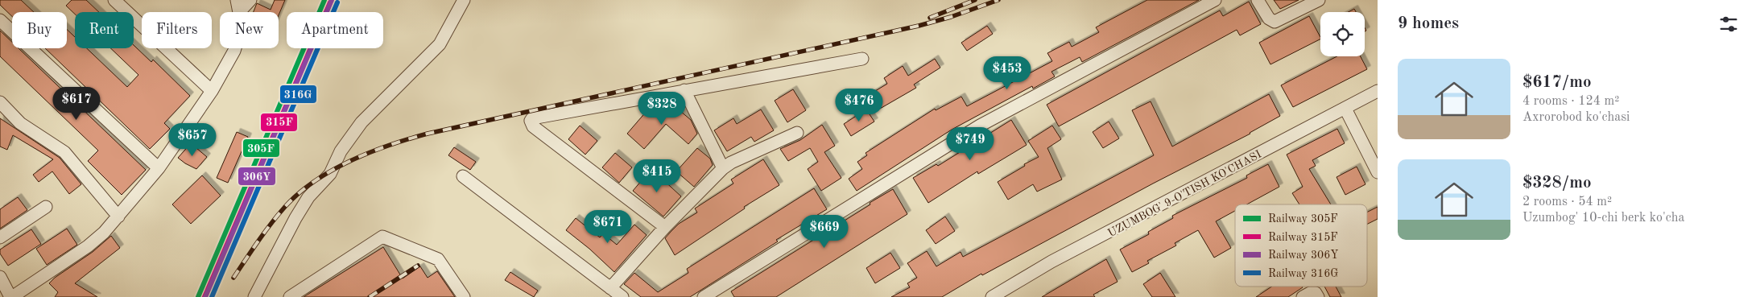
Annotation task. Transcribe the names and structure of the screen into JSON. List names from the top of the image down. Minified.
{"streets":{"street":["UZUMBOG' 9-O'TISH KO'CHASI"]},"lines":["rail line 305F","rail line 306Y","rail line 315F","rail line 316G"],"legend":["Railway 305F","Railway 315F","Railway 306Y","Railway 316G"],"page":{"heading":"9 homes","chip":["Buy","Rent","Filters","New","Apartment"],"list":[{"name":"$617/mo","note":"4 rooms · 124 m² · Axrorobod ko'chasi"},{"name":"$328/mo","note":"2 rooms · 54 m² · Uzumbog' 10-chi berk ko'cha"}],"price":["$453","$617","$476","$328","$657","$749","$415","$671","$669"]}}
